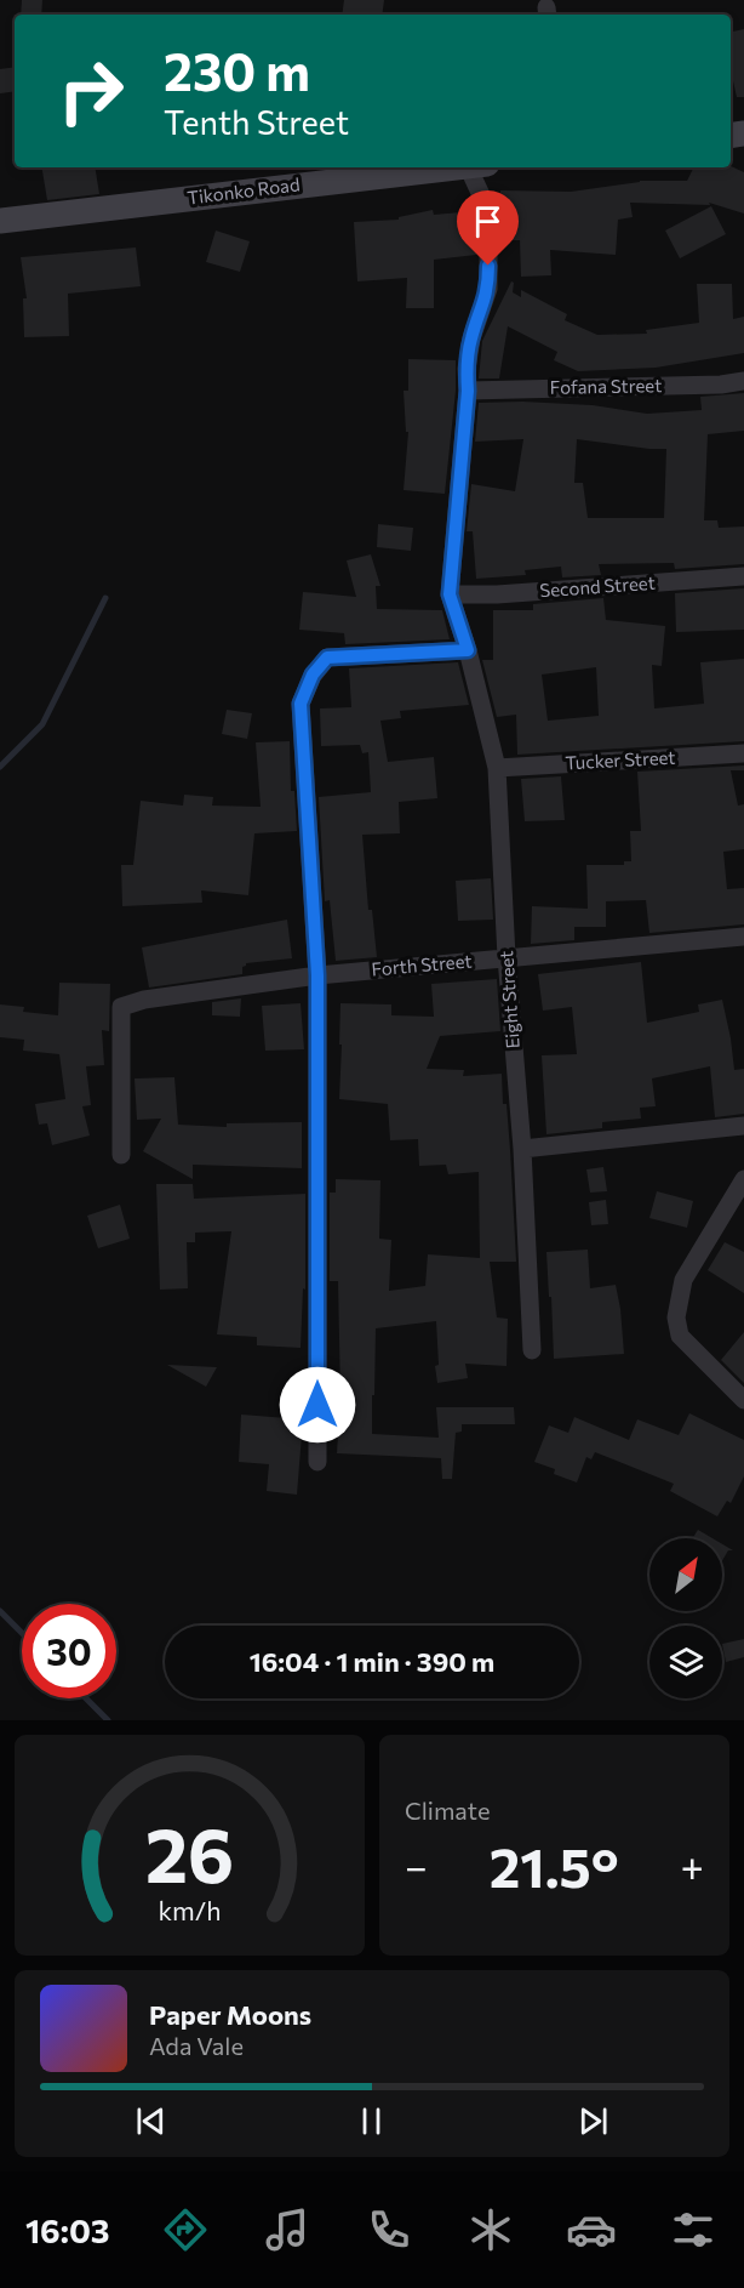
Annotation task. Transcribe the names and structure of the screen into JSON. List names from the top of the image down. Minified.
{"streets":{"street":["Tikonko Road","Fofana Street","Second Street","Tucker Street","Forth Street","Eight Street"]},"crossings":[["Second Street","Eight Street"],["Tucker Street","Eight Street"],["Forth Street","Eight Street"]],"north":"top right","page":{"turn":["230 m","Tenth Street"],"limit":"30","trip":"16:04 · 1 min · 390 m","tile":"Climate","heat":["−","21.5°","+"],"song":["Paper Moons","Ada Vale"],"tabs":"16:03","gauge":["26","km/h"]}}
